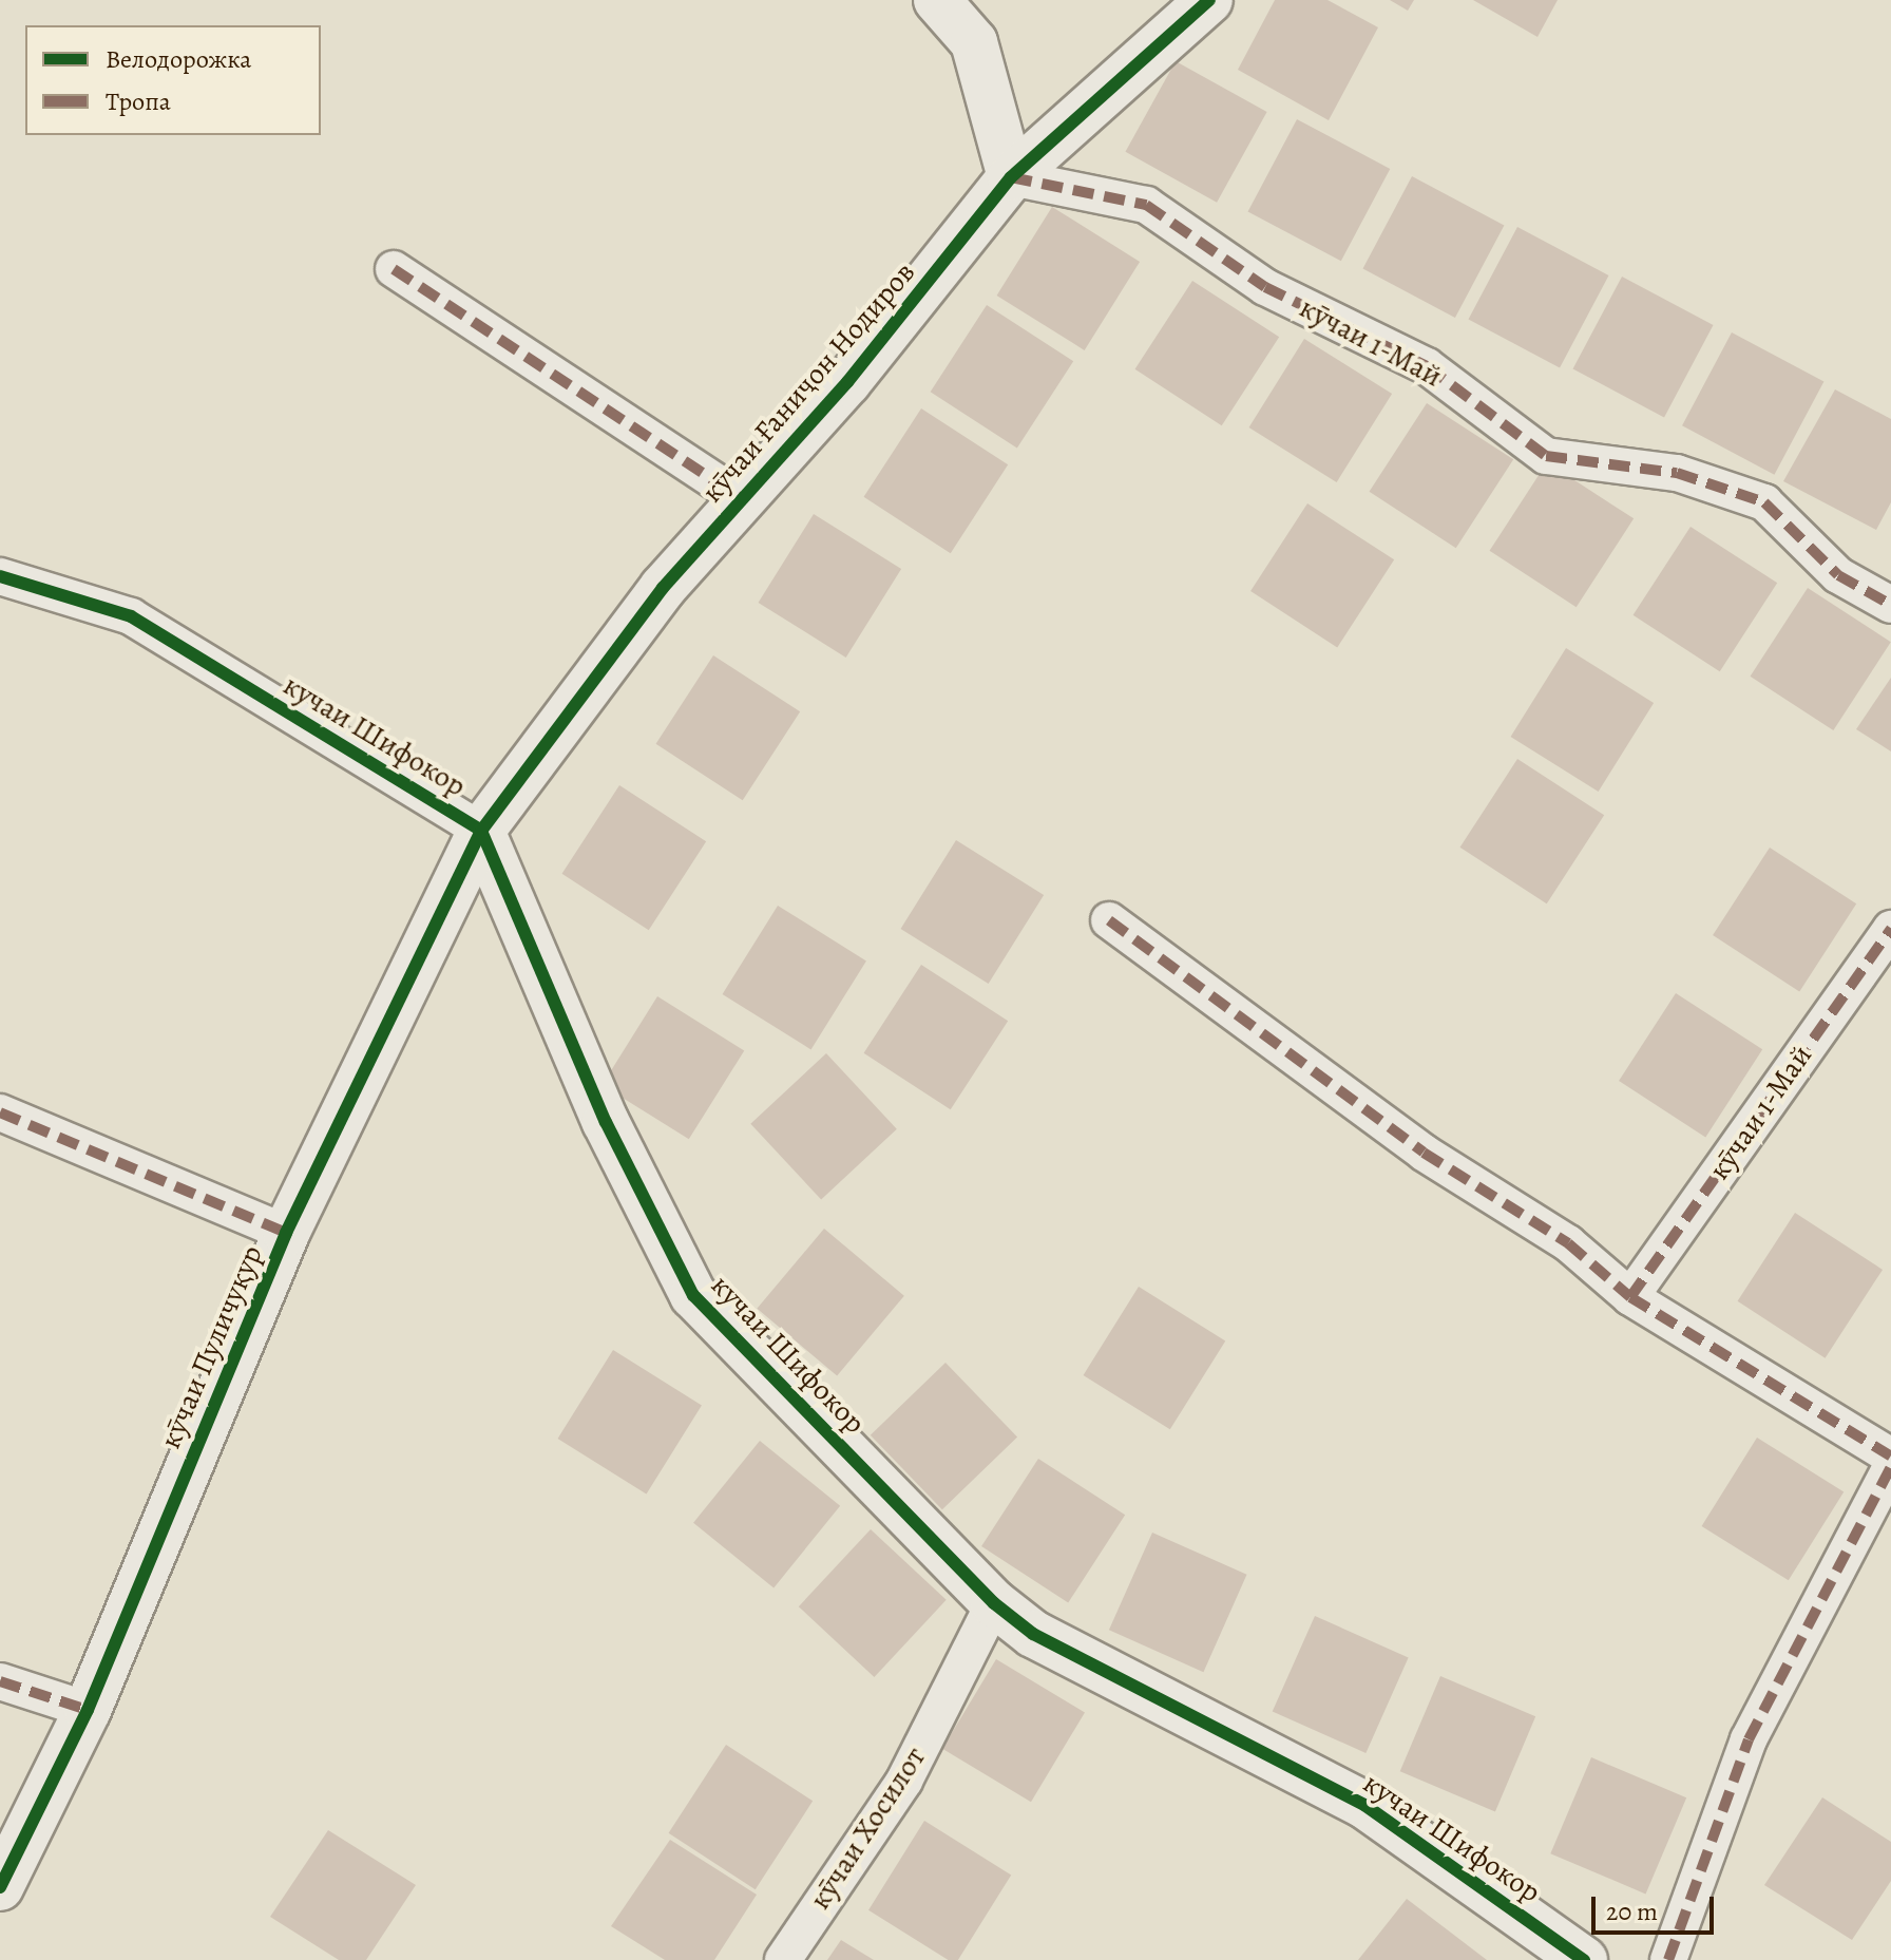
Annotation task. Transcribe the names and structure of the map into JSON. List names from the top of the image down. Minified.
{"streets":{"street":["кӯчаи 1-Май","кӯчаи Ғаниҷон Нодиров","кучаи Шифокор","кӯчаи Пуличуқур","кӯчаи Хосилот"]},"crossings":[["кӯчаи 1-Май","кӯчаи Ғаниҷон Нодиров"],["кӯчаи Ғаниҷон Нодиров","кучаи Шифокор"],["кӯчаи Ғаниҷон Нодиров","кӯчаи Пуличуқур"],["кучаи Шифокор","кӯчаи Пуличуқур"],["кучаи Шифокор","кӯчаи Хосилот"]],"legend":["Велодорожка","Тропа"],"scale_bar":"20 m"}
